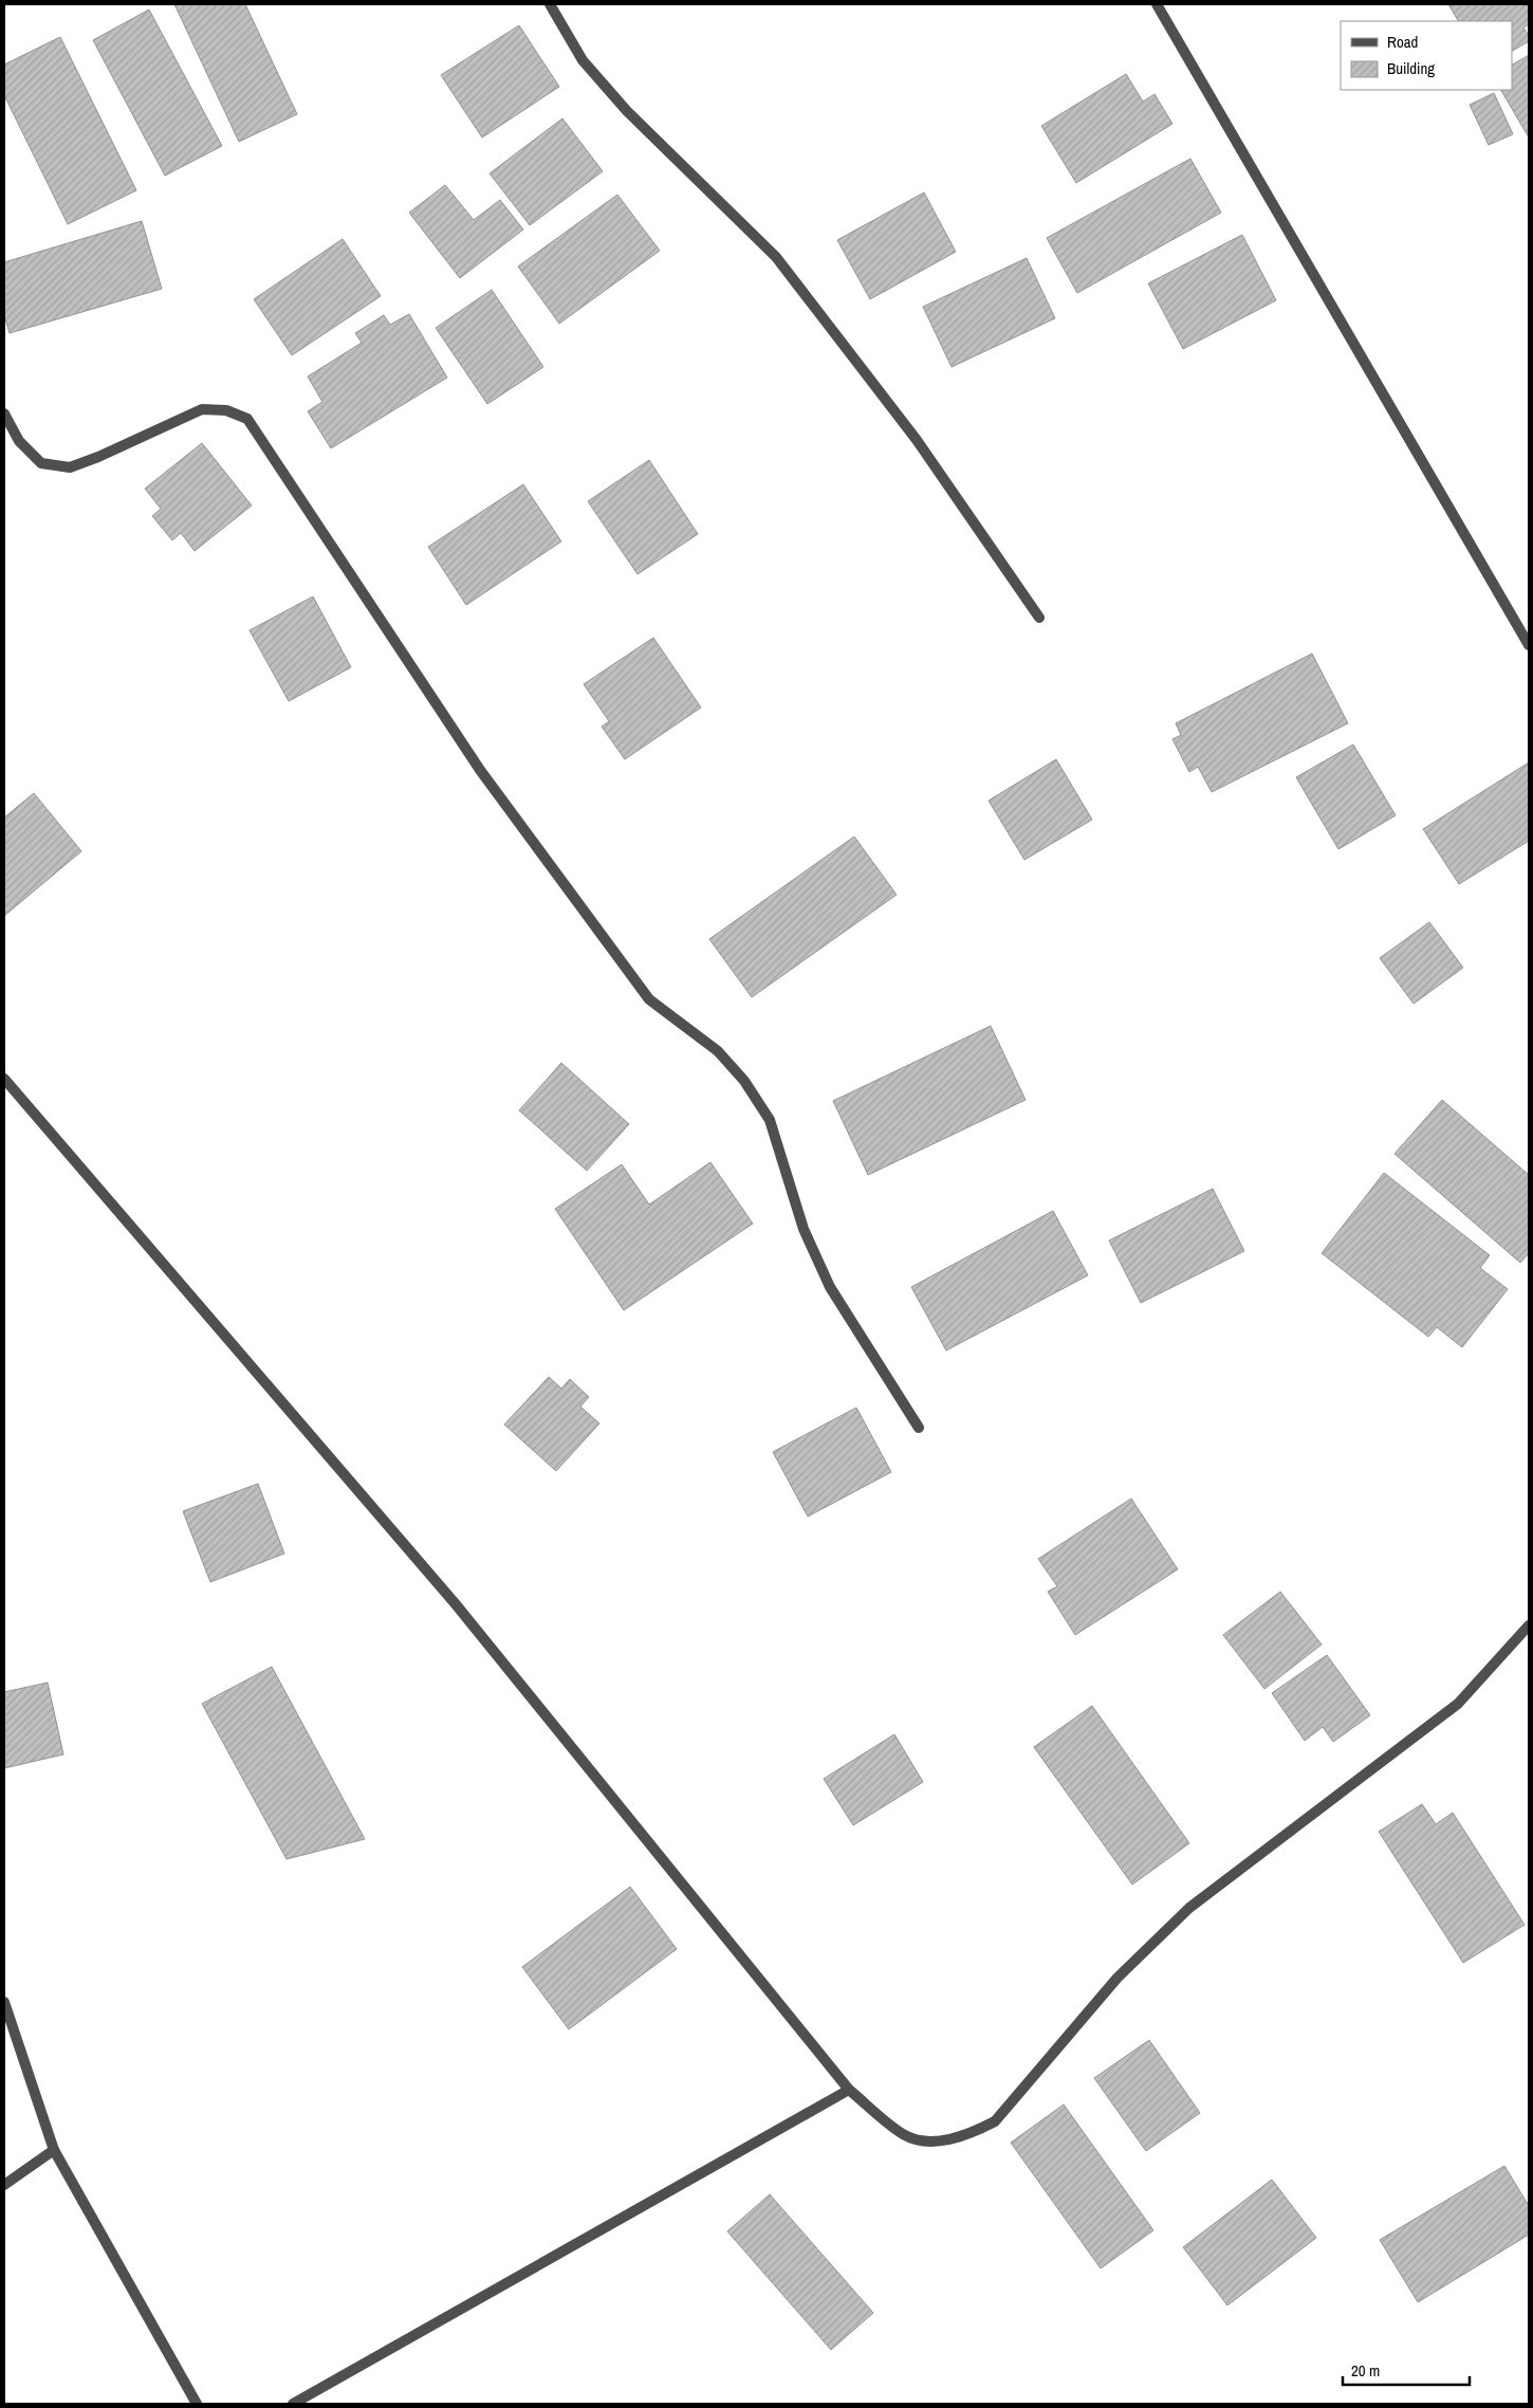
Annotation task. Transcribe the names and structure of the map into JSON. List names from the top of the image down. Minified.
{"legend":["Road","Building"],"scale_bar":"20 m"}
